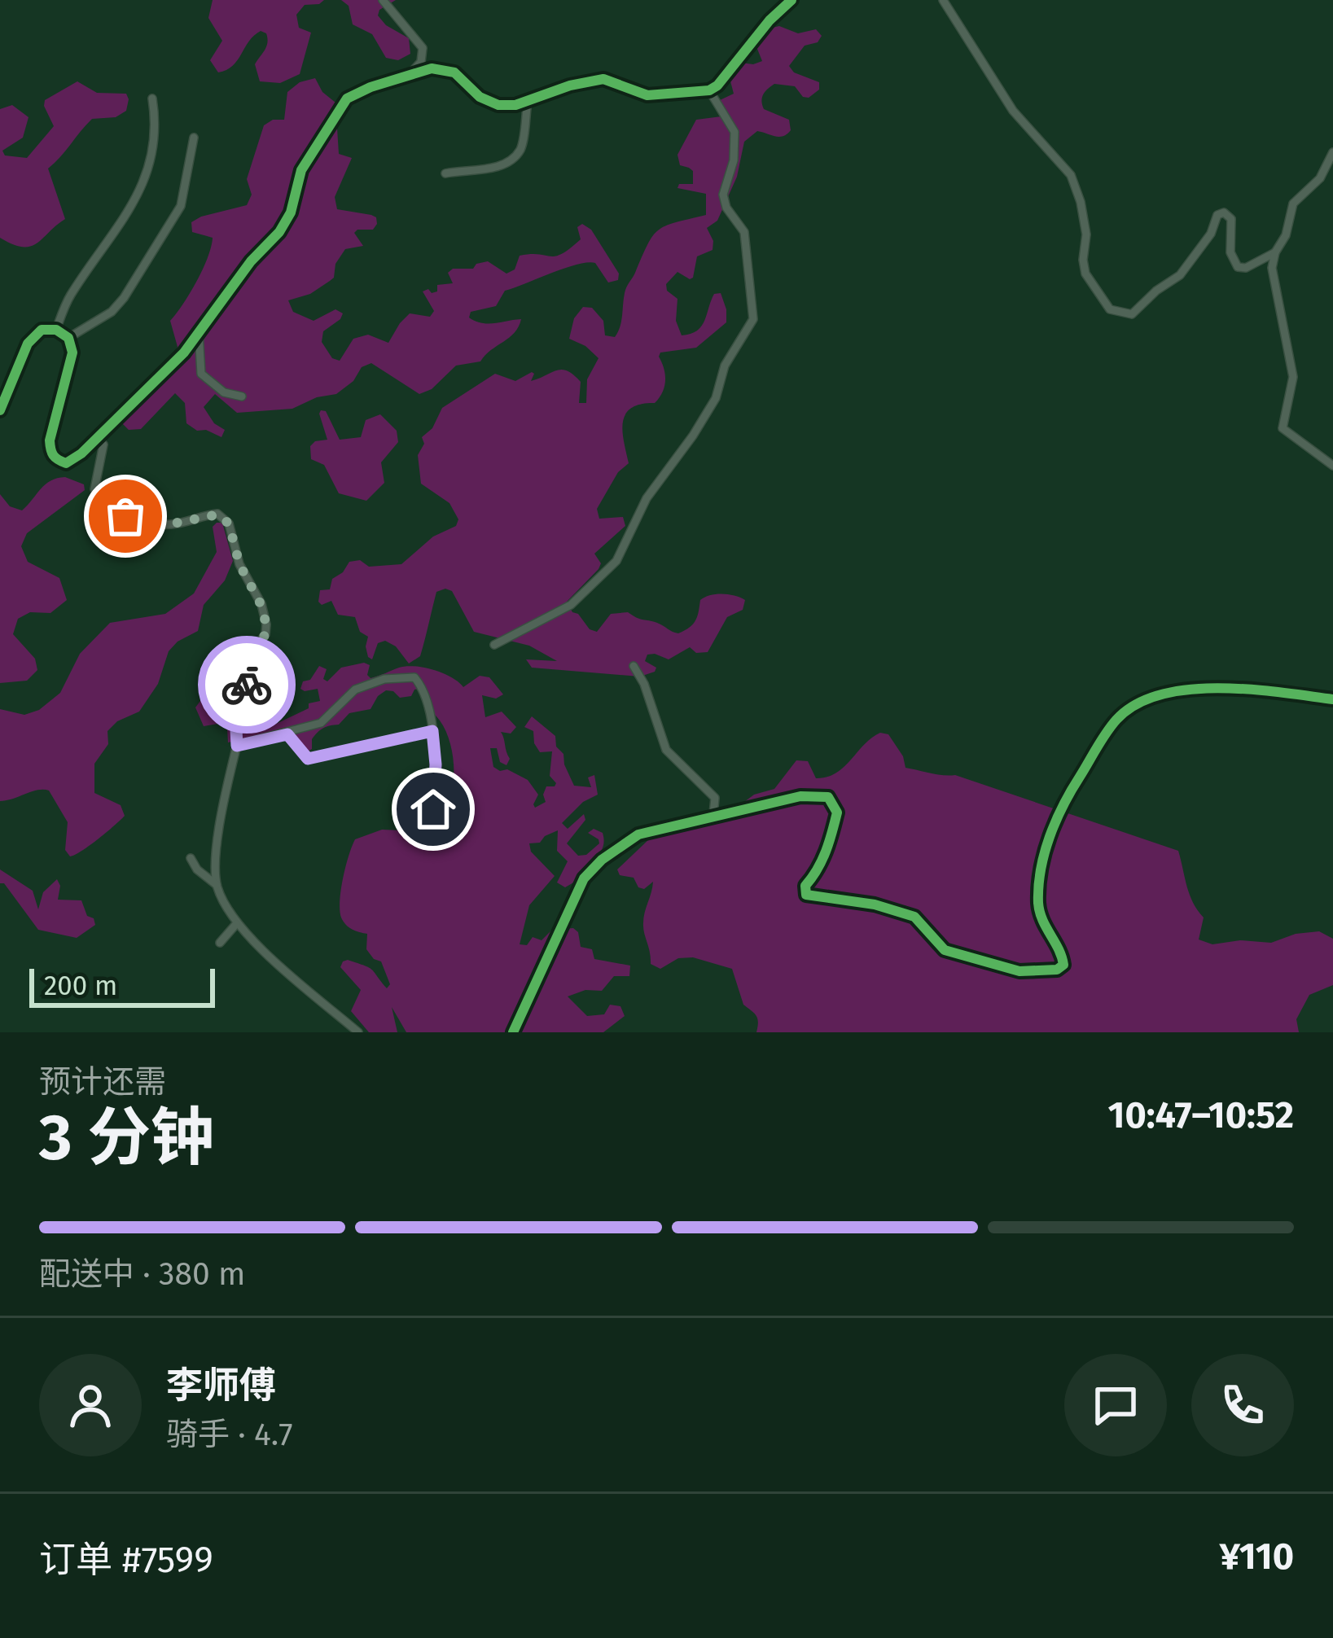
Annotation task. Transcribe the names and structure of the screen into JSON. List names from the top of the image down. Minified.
{"scale_bar":"200 m","page":{"scale":"200 m","heading":["3 分钟","预计还需","10:47–10:52"],"panel":["李师傅","骑手 · 4.7","订单 #7599","¥110"],"bar":"配送中 · 380 m"}}
